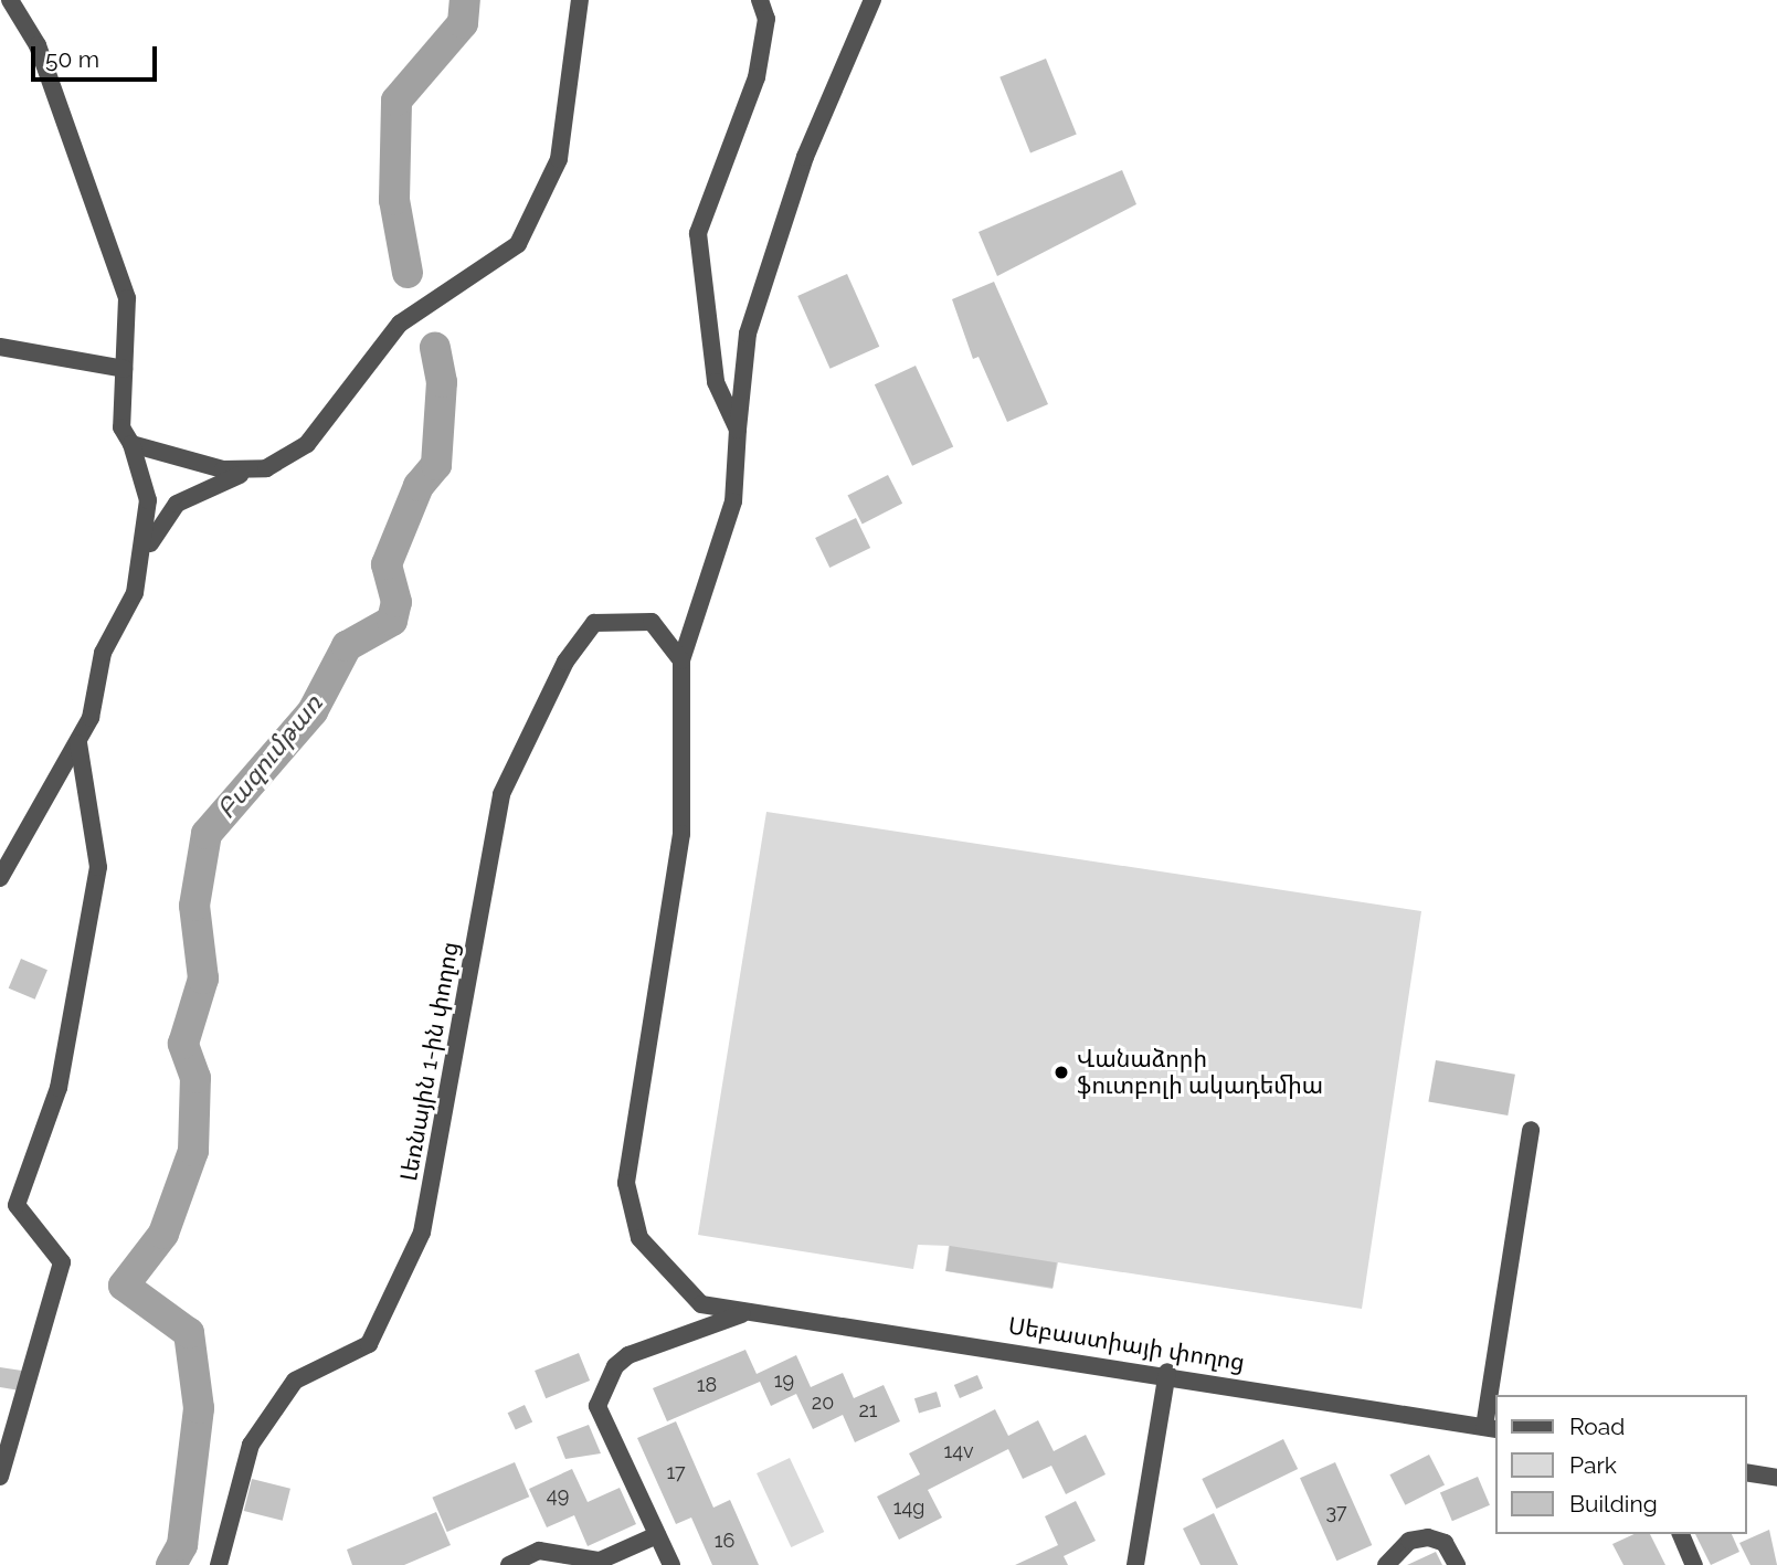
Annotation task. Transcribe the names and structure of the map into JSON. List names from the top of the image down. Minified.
{"streets":{"street":["Լեռնային 1-ին փողոց","Սեբաստիայի փողոց"]},"crossings":[["Լեռնային 1-ին փողոց","Սեբաստիայի փողոց"]],"water":["Բազումթառ"],"places":["Վանաձորի ֆուտբոլի ակադեմիա"],"house_numbers":["19","18","20","21","14v","17","49","14g","37","16"],"legend":["Road","Park","Building"],"scale_bar":"50 m"}
